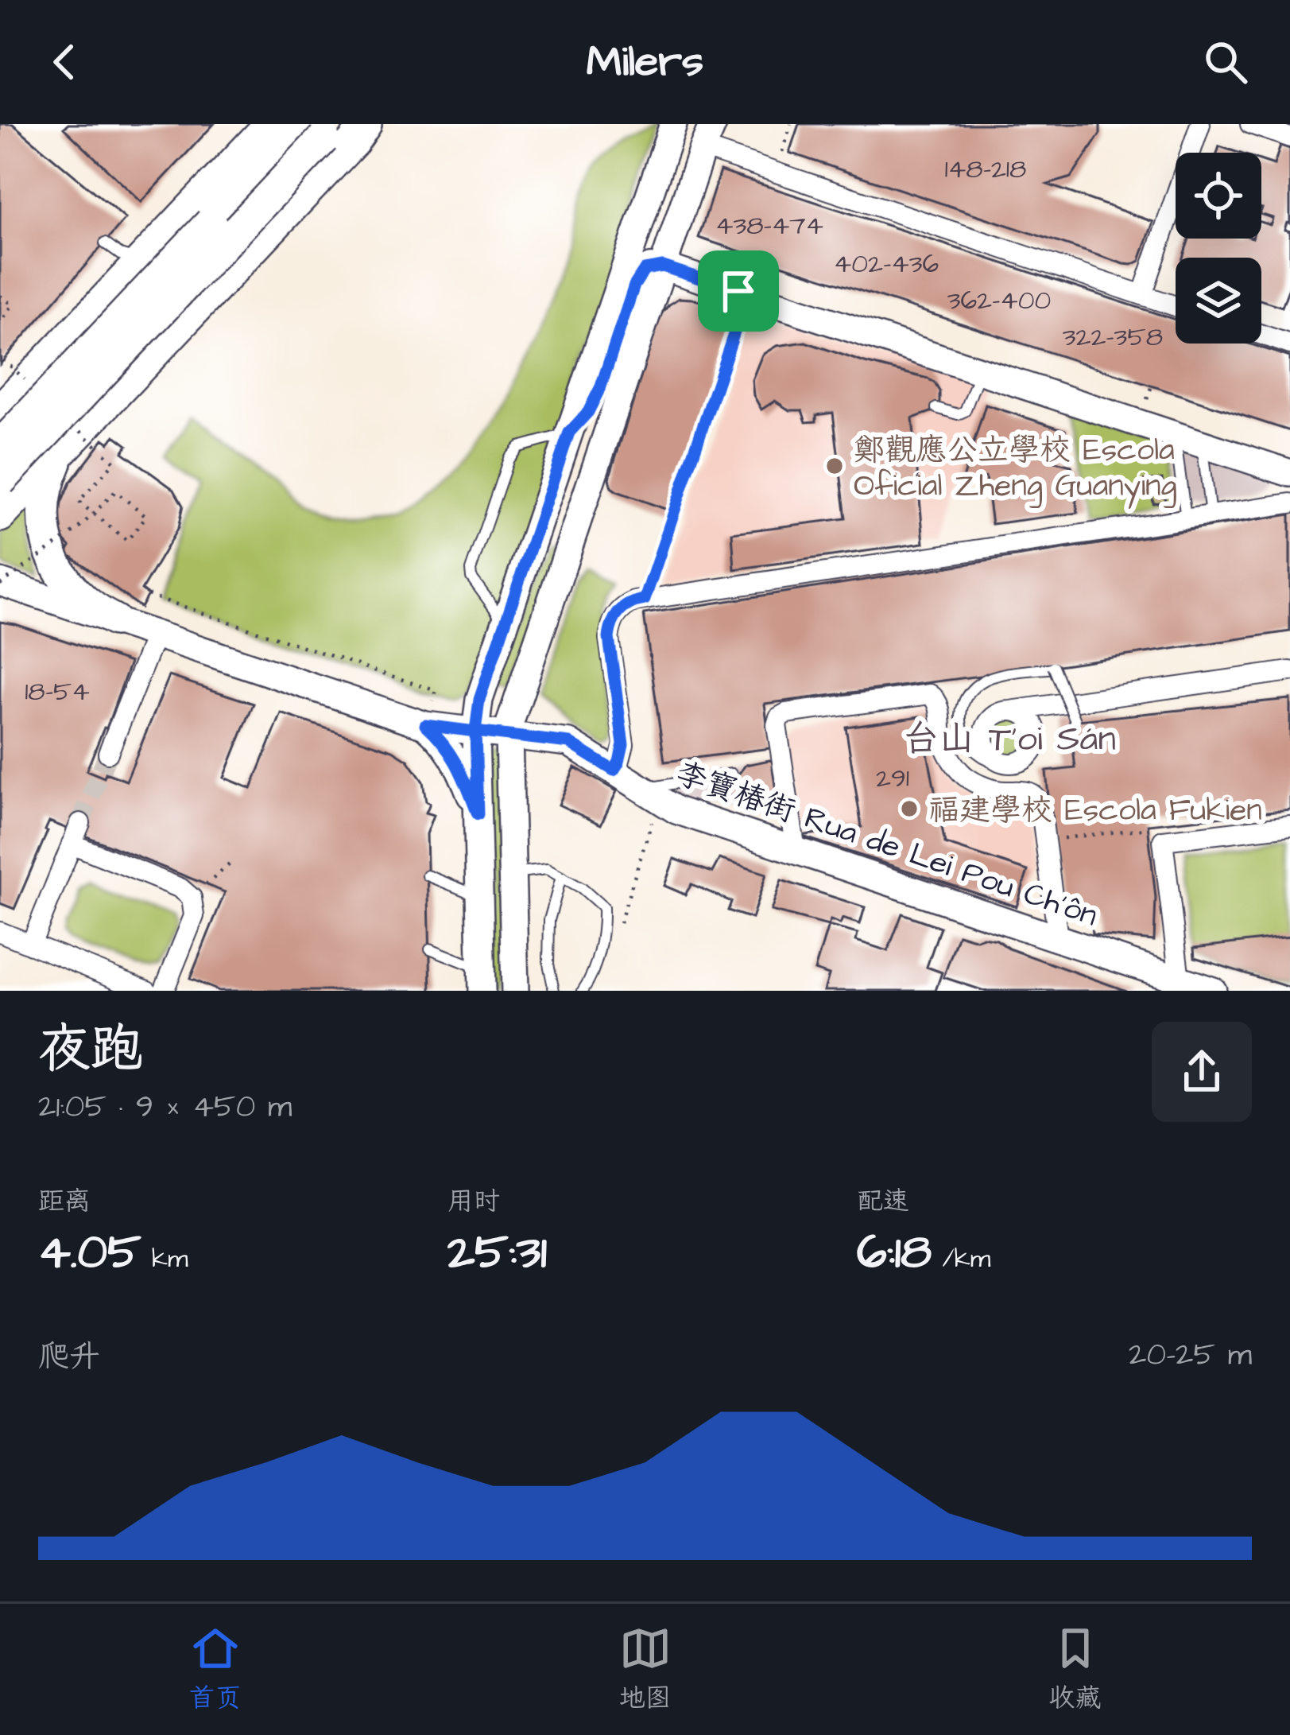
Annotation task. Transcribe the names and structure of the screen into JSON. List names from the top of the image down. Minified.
{"streets":{"main road":["李寶椿街 Rua de Lei Pou Ch'ôn"]},"districts":["台山 T'oi Sán"],"places":["鄭觀應公立學校 Escola Oficial Zheng Guanying","福建學校 Escola Fukien"],"house_numbers":["148-218","438-474","402-436","362-400","322-358","18-54","291"],"page":{"header":"Milers","heading":["夜跑","21:05 · 9 × 450 m"],"stats":[["距离","4.05 km"],["用时","25:31"],["配速","6:18 /km"]],"chart":["爬升","20–25 m"],"tabs":["首页","地图","收藏"]}}
